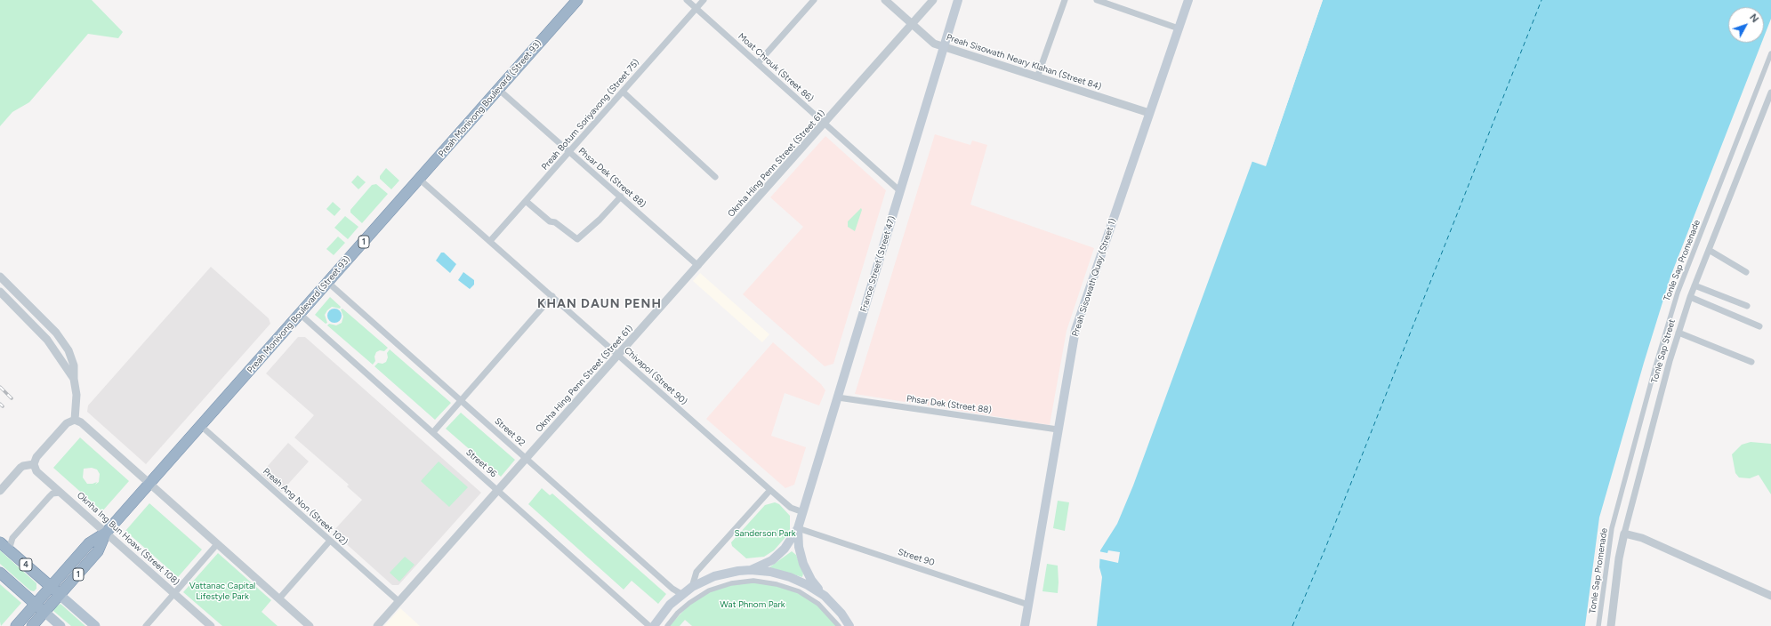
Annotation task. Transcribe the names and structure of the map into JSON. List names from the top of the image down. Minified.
{"streets":{"highway":["Preah Monivong Boulevard (Street 93)","1","4"],"main road":["France Street (Street 47)","Preah Sisowath Quay (Street 1)"],"street":["Preah Sisowath Neary Klahan (Street 84)","Moat Chrouk (Street 86)","Preah Botum Soriyavong (Street 75)","Oknha Hing Penn Street (Street 61)","Phsar Dek (Street 88)","Tonle Sap Promenade","Tonle Sap Street","Chivapol (Street 90)","Street 92","Street 96","Preah Ang Non (Street 102)","Oknha Ing Bun Hoaw (Street 108)","Street 90"]},"crossings":[["Preah Sisowath Neary Klahan (Street 84)","Oknha Hing Penn Street (Street 61)"],["Preah Sisowath Neary Klahan (Street 84)","France Street (Street 47)"],["Preah Sisowath Neary Klahan (Street 84)","Preah Sisowath Quay (Street 1)"],["Moat Chrouk (Street 86)","Preah Botum Soriyavong (Street 75)"],["Moat Chrouk (Street 86)","Oknha Hing Penn Street (Street 61)"],["Moat Chrouk (Street 86)","France Street (Street 47)"],["Preah Monivong Boulevard (Street 93)","Phsar Dek (Street 88)"],["Preah Monivong Boulevard (Street 93)","Chivapol (Street 90)"],["Preah Monivong Boulevard (Street 93)","Street 92"],["Preah Monivong Boulevard (Street 93)","Street 96"],["Preah Monivong Boulevard (Street 93)","Preah Ang Non (Street 102)"],["Preah Monivong Boulevard (Street 93)","Oknha Ing Bun Hoaw (Street 108)"],["Preah Monivong Boulevard (Street 93)","4"],["Preah Botum Soriyavong (Street 75)","Phsar Dek (Street 88)"],["Preah Botum Soriyavong (Street 75)","Chivapol (Street 90)"],["Oknha Hing Penn Street (Street 61)","Phsar Dek (Street 88)"],["Oknha Hing Penn Street (Street 61)","Chivapol (Street 90)"],["Oknha Hing Penn Street (Street 61)","Street 92"],["Oknha Hing Penn Street (Street 61)","Street 96"],["Oknha Hing Penn Street (Street 61)","Preah Ang Non (Street 102)"],["Phsar Dek (Street 88)","France Street (Street 47)"],["Phsar Dek (Street 88)","Preah Sisowath Quay (Street 1)"],["France Street (Street 47)","Chivapol (Street 90)"],["France Street (Street 47)","Street 90"],["Preah Sisowath Quay (Street 1)","Street 90"]],"districts":["KHAN DAUN PENH"],"parks":["Sanderson Park","Vattanac Capital Lifestyle Park","Wat Phnom Park"],"north":"top right"}
